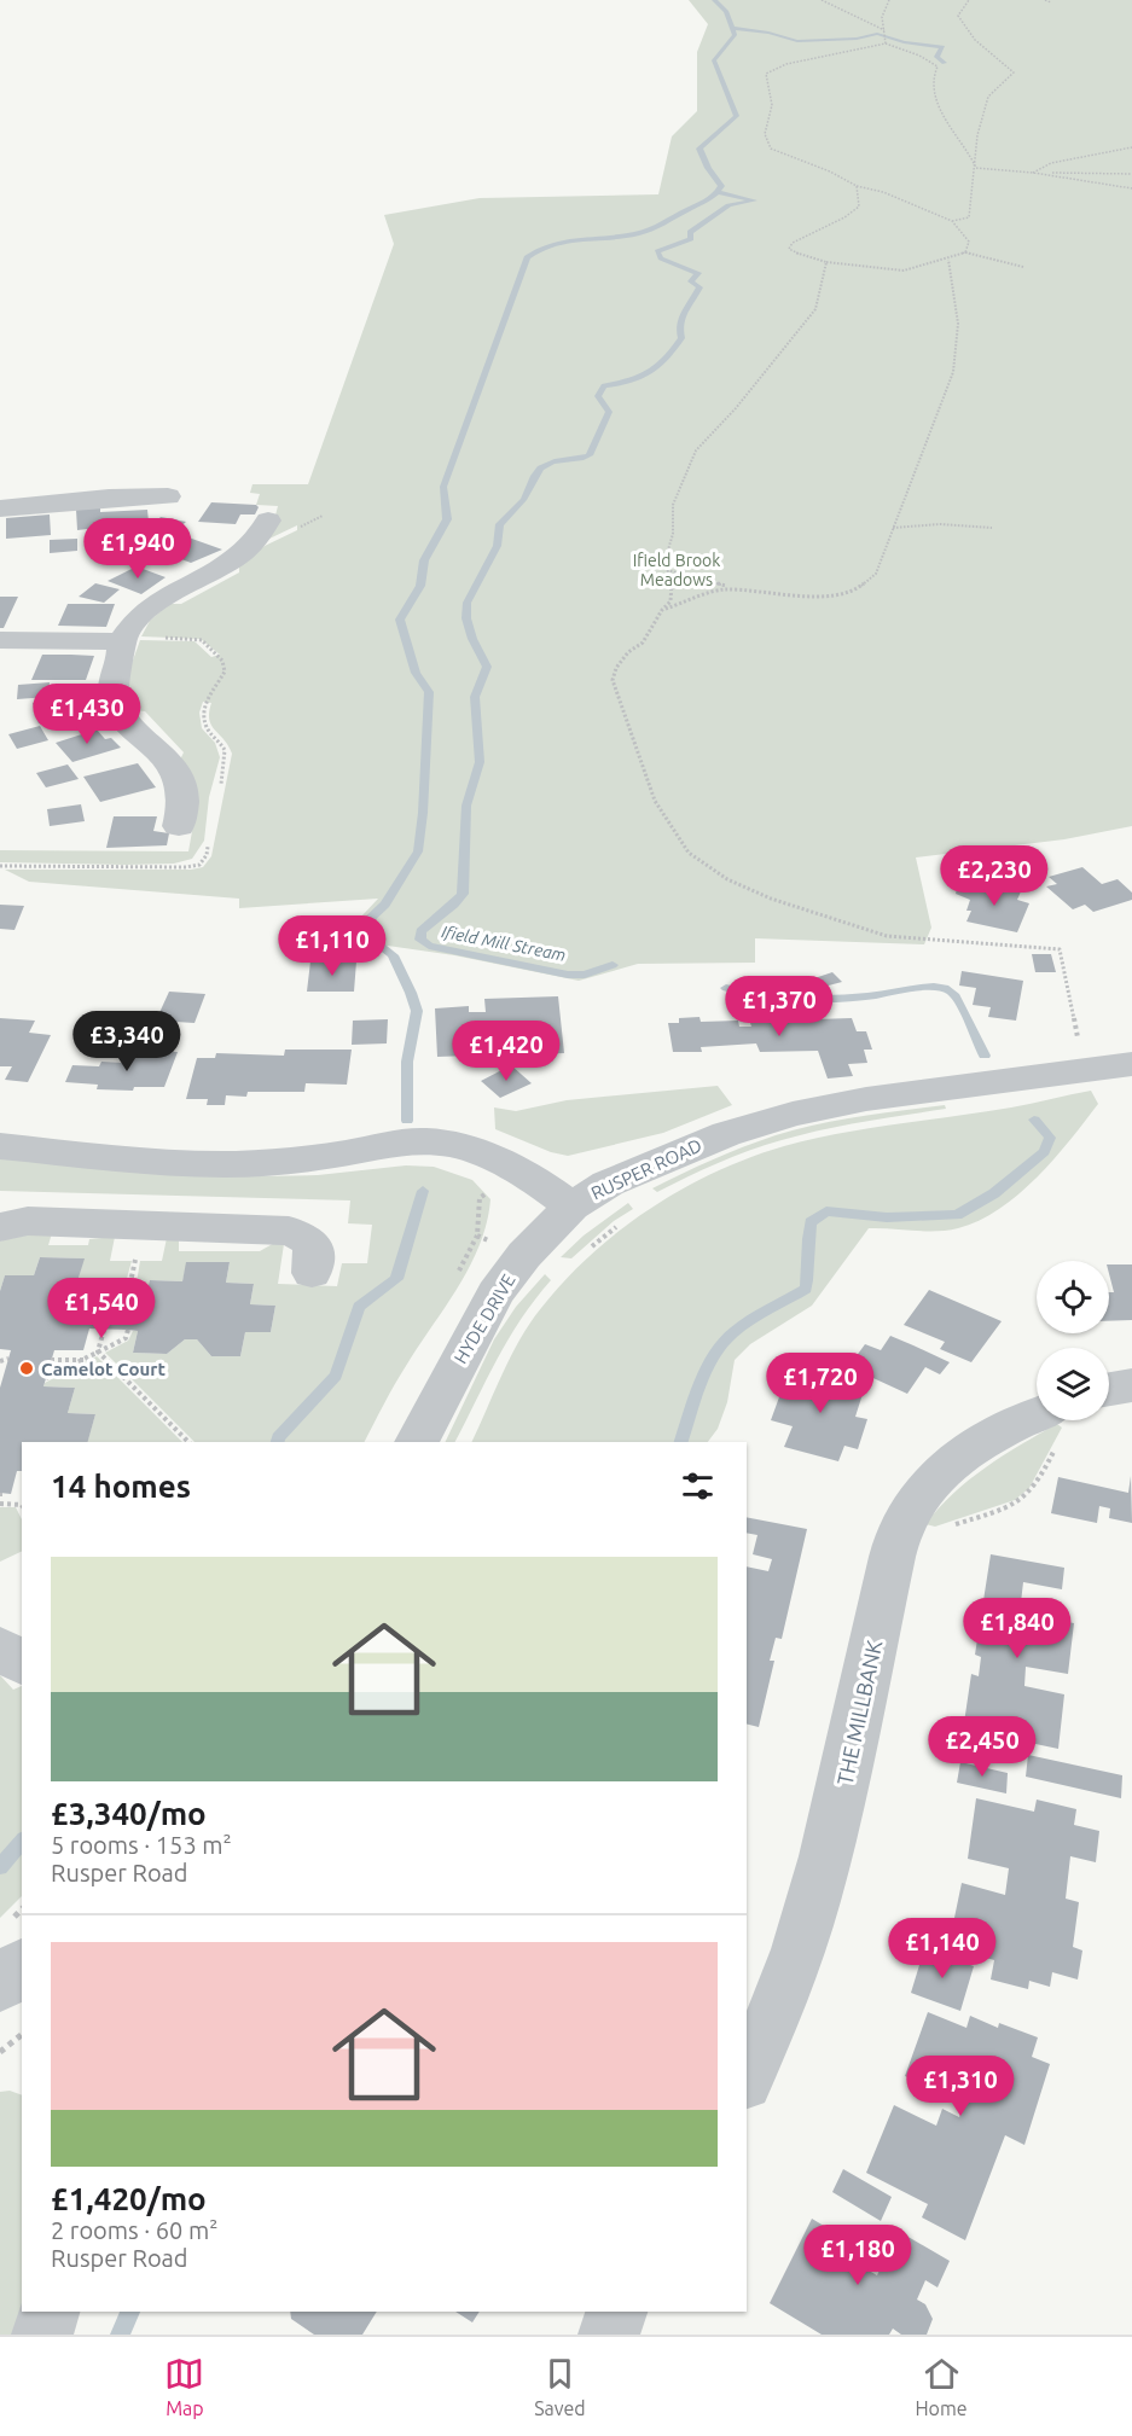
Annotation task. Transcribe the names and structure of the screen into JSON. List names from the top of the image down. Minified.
{"streets":{"street":["RUSPER ROAD","HYDE DRIVE","THE MILLBANK"]},"crossings":[["RUSPER ROAD","HYDE DRIVE"]],"water":["Ifield Mill Stream"],"parks":["Ifield Brook Meadows"],"places":["Camelot Court"],"page":{"price":["£1,940","£1,430","£2,230","£1,110","£1,370","£3,340","£1,420","£1,540","£1,720","£1,840","£2,450","£1,140","£1,310","£1,180"],"heading":"14 homes","list":[{"name":"£3,340/mo","note":"5 rooms · 153 m² · Rusper Road"},{"name":"£1,420/mo","note":"2 rooms · 60 m² · Rusper Road"}],"tabs":["Map","Saved","Home"]}}
